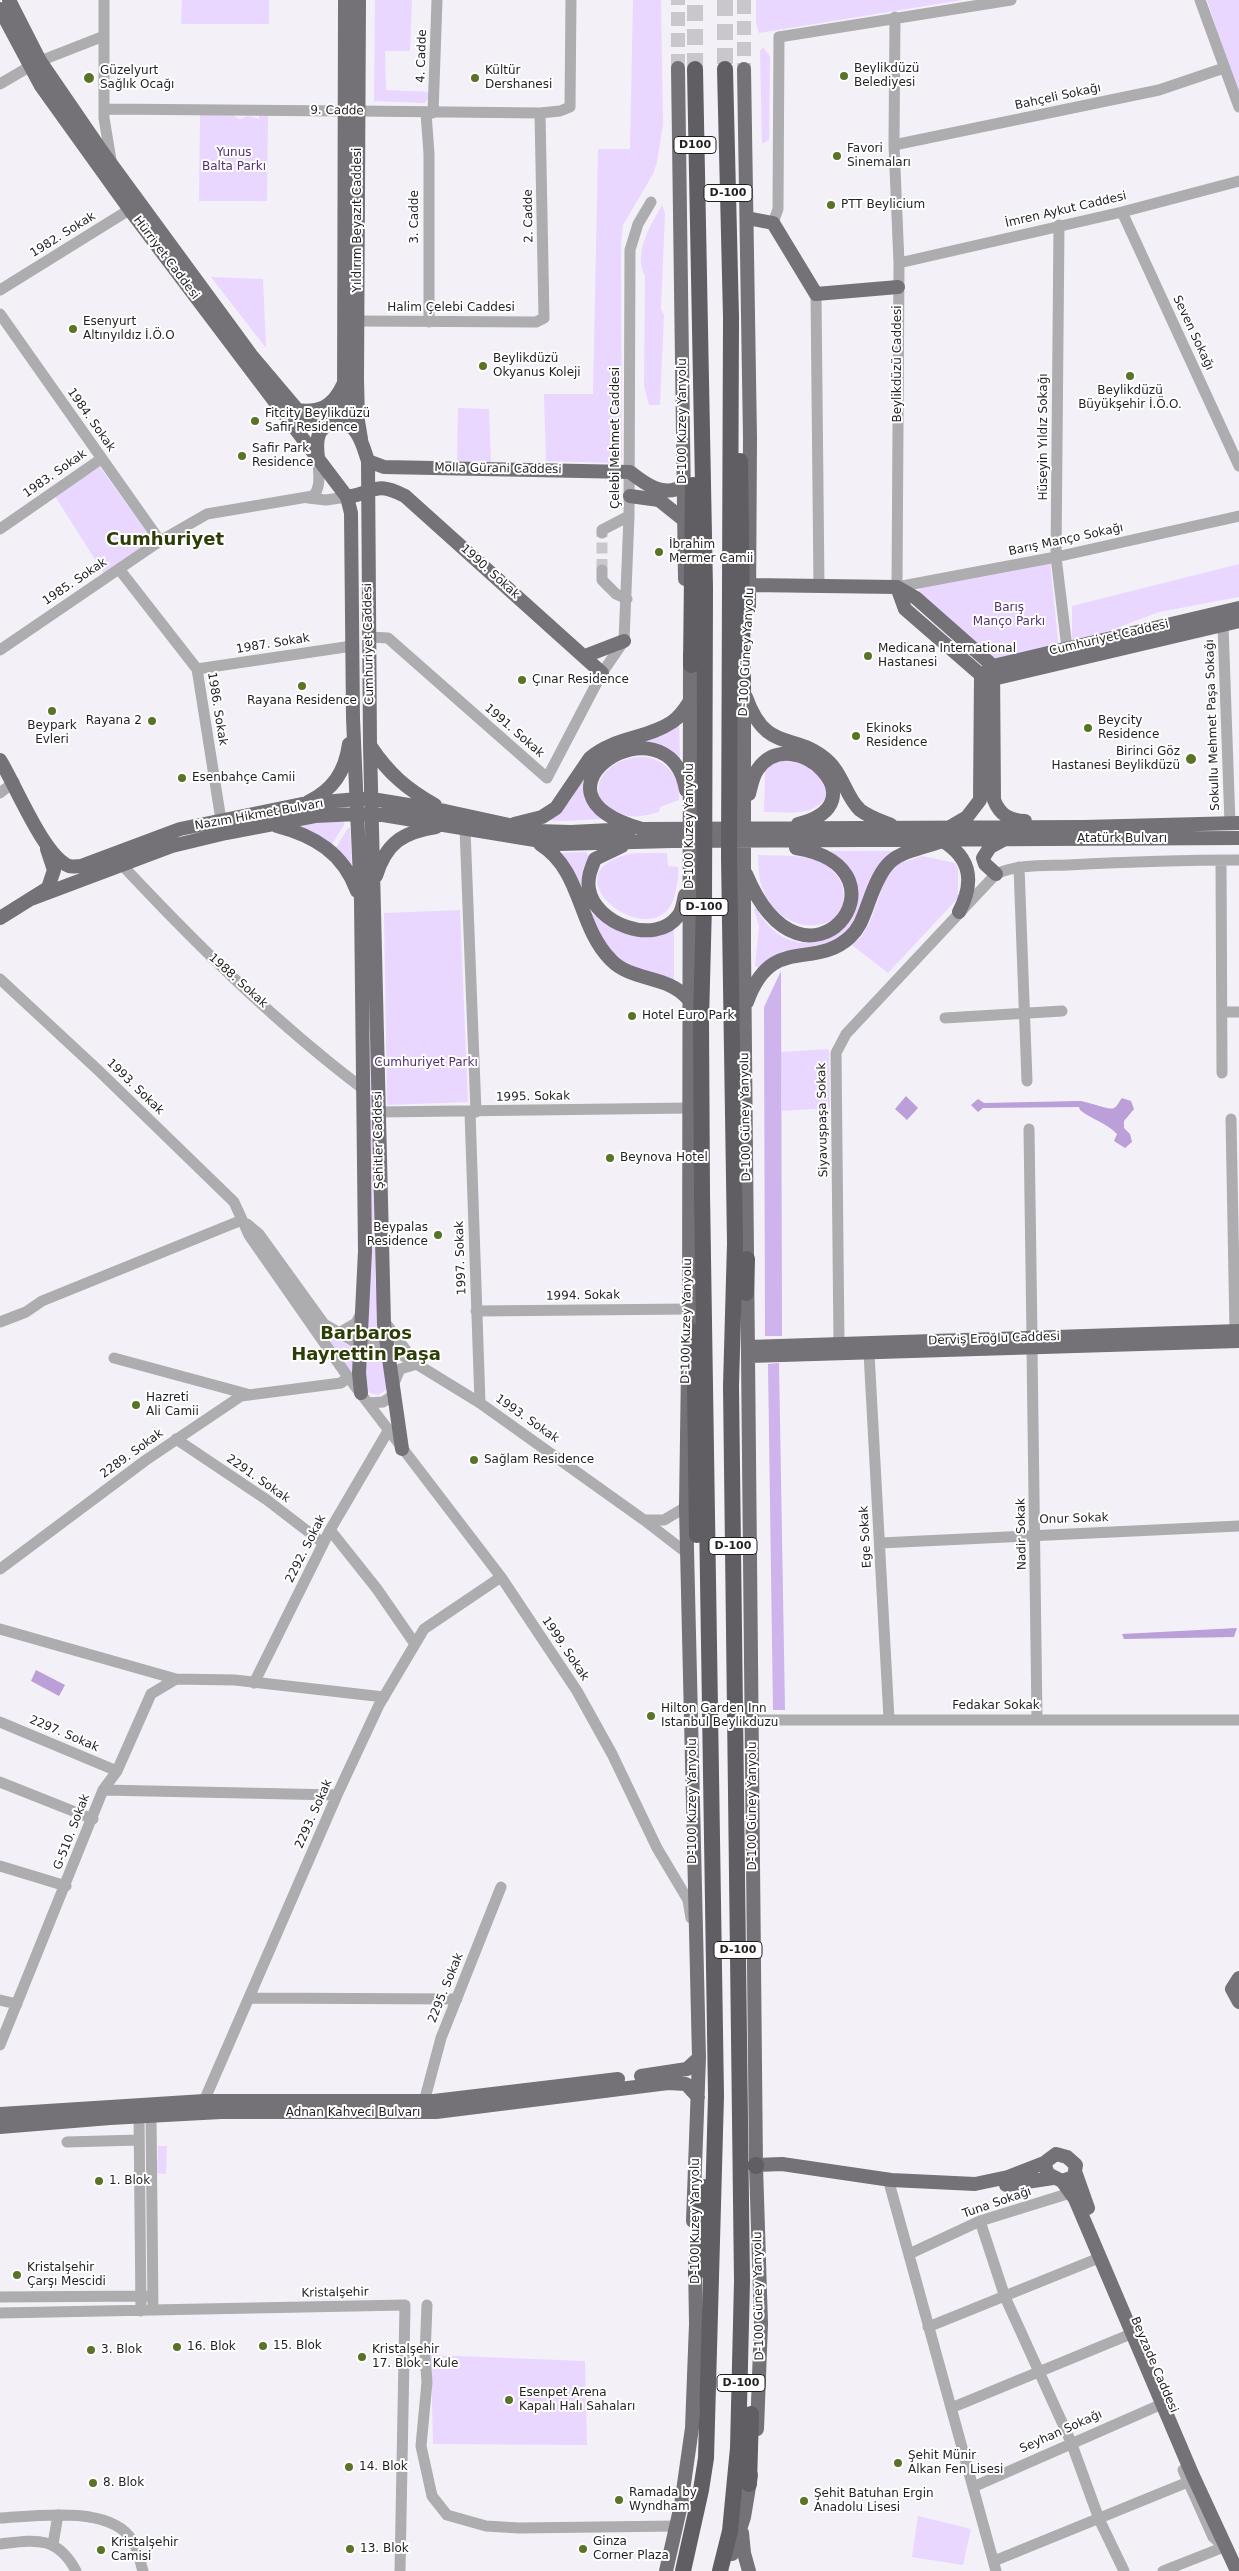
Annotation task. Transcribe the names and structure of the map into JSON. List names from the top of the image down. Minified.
{"streets":{"highway":["D100","D-100"],"main road":["Yıldırım Beyazıt Caddesi","Hürriyet Caddesi","Beylikdüzü Caddesi","D-100 Kuzey Yanyolu","Molla Gürani Caddesi","1990. Sokak","Cumhuriyet Caddesi","D-100 Güney Yanyolu","Nazım Hikmet Bulvarı","Atatürk Bulvarı","Şehitler Caddesi","Derviş Eroğlu Caddesi","Adnan Kahveci Bulvarı"],"street":["4. Cadde","Bahçeli Sokağı","9. Cadde","İmren Aykut Caddesi","2. Cadde","3. Cadde","1982. Sokak","Halim Çelebi Caddesi","Seven Sokağı","1984. Sokak","Hüseyin Yıldız Sokağı","Çelebi Mehmet Caddesi","1983. Sokak","Barış Manço Sokağı","1985. Sokak","1987. Sokak","1986. Sokak","Sokullu Mehmet Paşa Sokağı","1991. Sokak","1988. Sokak","1993. Sokak","1995. Sokak","Siyavuşpaşa Sokak","1997. Sokak","1994. Sokak","2289. Sokak","2291. Sokak","Onur Sokak","Nadir Sokak","Ege Sokak","2292. Sokak","1999. Sokak","Fedakar Sokak","2297. Sokak","2293. Sokak","G-510. Sokak","2295. Sokak","Tuna Sokağı","Kristalşehir","Beyzade Caddesi","Seyhan Sokağı"]},"crossings":[["4. Cadde","9. Cadde"],["4. Cadde","3. Cadde"],["Bahçeli Sokağı","Beylikdüzü Caddesi"],["9. Cadde","2. Cadde"],["9. Cadde","3. Cadde"],["9. Cadde","Yıldırım Beyazıt Caddesi"],["D100","D-100"],["D-100","D-100 Güney Yanyolu"],["İmren Aykut Caddesi","Seven Sokağı"],["İmren Aykut Caddesi","Beylikdüzü Caddesi"],["İmren Aykut Caddesi","Hüseyin Yıldız Sokağı"],["2. Cadde","Halim Çelebi Caddesi"],["3. Cadde","Halim Çelebi Caddesi"],["Yıldırım Beyazıt Caddesi","Hürriyet Caddesi"],["Yıldırım Beyazıt Caddesi","Halim Çelebi Caddesi"],["Yıldırım Beyazıt Caddesi","Molla Gürani Caddesi"],["Yıldırım Beyazıt Caddesi","Cumhuriyet Caddesi"],["1982. Sokak","Hürriyet Caddesi"],["Hürriyet Caddesi","1985. Sokak"],["Hürriyet Caddesi","Cumhuriyet Caddesi"],["Beylikdüzü Caddesi","Barış Manço Sokağı"],["Beylikdüzü Caddesi","Cumhuriyet Caddesi"],["1984. Sokak","1983. Sokak"],["1984. Sokak","1985. Sokak"],["D-100 Kuzey Yanyolu","1993. Sokak"],["D-100 Kuzey Yanyolu","1995. Sokak"],["D-100 Kuzey Yanyolu","1994. Sokak"],["D-100 Kuzey Yanyolu","1999. Sokak"],["D-100 Kuzey Yanyolu","Adnan Kahveci Bulvarı"],["Hüseyin Yıldız Sokağı","Barış Manço Sokağı"],["Hüseyin Yıldız Sokağı","Cumhuriyet Caddesi"],["Çelebi Mehmet Caddesi","Molla Gürani Caddesi"],["Molla Gürani Caddesi","Cumhuriyet Caddesi"],["1990. Sokak","Cumhuriyet Caddesi"],["1990. Sokak","1991. Sokak"],["1985. Sokak","Cumhuriyet Caddesi"],["1985. Sokak","1986. Sokak"],["Cumhuriyet Caddesi","1987. Sokak"],["Cumhuriyet Caddesi","Sokullu Mehmet Paşa Sokağı"],["Cumhuriyet Caddesi","1991. Sokak"],["Cumhuriyet Caddesi","Nazım Hikmet Bulvarı"],["Cumhuriyet Caddesi","Şehitler Caddesi"],["1987. Sokak","1986. Sokak"],["D-100 Güney Yanyolu","Derviş Eroğlu Caddesi"],["D-100 Güney Yanyolu","Fedakar Sokak"],["1986. Sokak","Nazım Hikmet Bulvarı"],["Sokullu Mehmet Paşa Sokağı","Atatürk Bulvarı"],["Nazım Hikmet Bulvarı","1988. Sokak"],["Nazım Hikmet Bulvarı","Şehitler Caddesi"],["Nazım Hikmet Bulvarı","1997. Sokak"],["1988. Sokak","Şehitler Caddesi"],["1993. Sokak","Şehitler Caddesi"],["1993. Sokak","1997. Sokak"],["1993. Sokak","2289. Sokak"],["1993. Sokak","1999. Sokak"],["1995. Sokak","Şehitler Caddesi"],["1995. Sokak","1997. Sokak"],["Siyavuşpaşa Sokak","Derviş Eroğlu Caddesi"],["Şehitler Caddesi","1999. Sokak"],["1997. Sokak","1994. Sokak"],["Derviş Eroğlu Caddesi","Nadir Sokak"],["Derviş Eroğlu Caddesi","Ege Sokak"],["2289. Sokak","2291. Sokak"],["2291. Sokak","2292. Sokak"],["Onur Sokak","Nadir Sokak"],["Onur Sokak","Ege Sokak"],["Nadir Sokak","Fedakar Sokak"],["Ege Sokak","Fedakar Sokak"],["2292. Sokak","1999. Sokak"],["1999. Sokak","2293. Sokak"],["2293. Sokak","G-510. Sokak"],["2293. Sokak","Adnan Kahveci Bulvarı"],["2295. Sokak","Adnan Kahveci Bulvarı"],["Tuna Sokağı","Beyzade Caddesi"],["Beyzade Caddesi","Seyhan Sokağı"]],"districts":["Cumhuriyet","Barbaros Hayrettin Paşa"],"parks":["Yunus Balta Parkı","Barış Manço Parkı","Cumhuriyet Parkı"],"places":["Beylikdüzü Belediyesi","Güzelyurt Sağlık Ocağı","Kültür Dershanesi","Favori Sinemaları","PTT Beylicium","Esenyurt Altınyıldız İ.Ö.O","Beylikdüzü Okyanus Koleji","Beylikdüzü Büyükşehir İ.Ö.O.","Fitcity Beylikdüzü Safir Residence","Safir Park Residence","İbrahim Mermer Camii","Medicana International Hastanesi","Çınar Residence","Rayana Residence","Beypark Evleri","Rayana 2","Beycity Residence","Ekinoks Residence","Birinci Göz Hastanesi Beylikdüzü","Esenbahçe Camii","Hotel Euro Park","Beynova Hotel","Beypalas Residence","Hazreti Ali Camii","Sağlam Residence","Hilton Garden Inn Istanbul Beylikduzu","1. Blok","Kristalşehir Çarşı Mescidi","15. Blok","16. Blok","3. Blok","Kristalşehir 17. Blok - Kule","Esenpet Arena Kapalı Halı Sahaları","Şehit Münir Alkan Fen Lisesi","14. Blok","8. Blok","Ramada by Wyndham","Şehit Batuhan Ergin Anadolu Lisesi","13. Blok","Ginza Corner Plaza","Kristalşehir Camisi"]}
